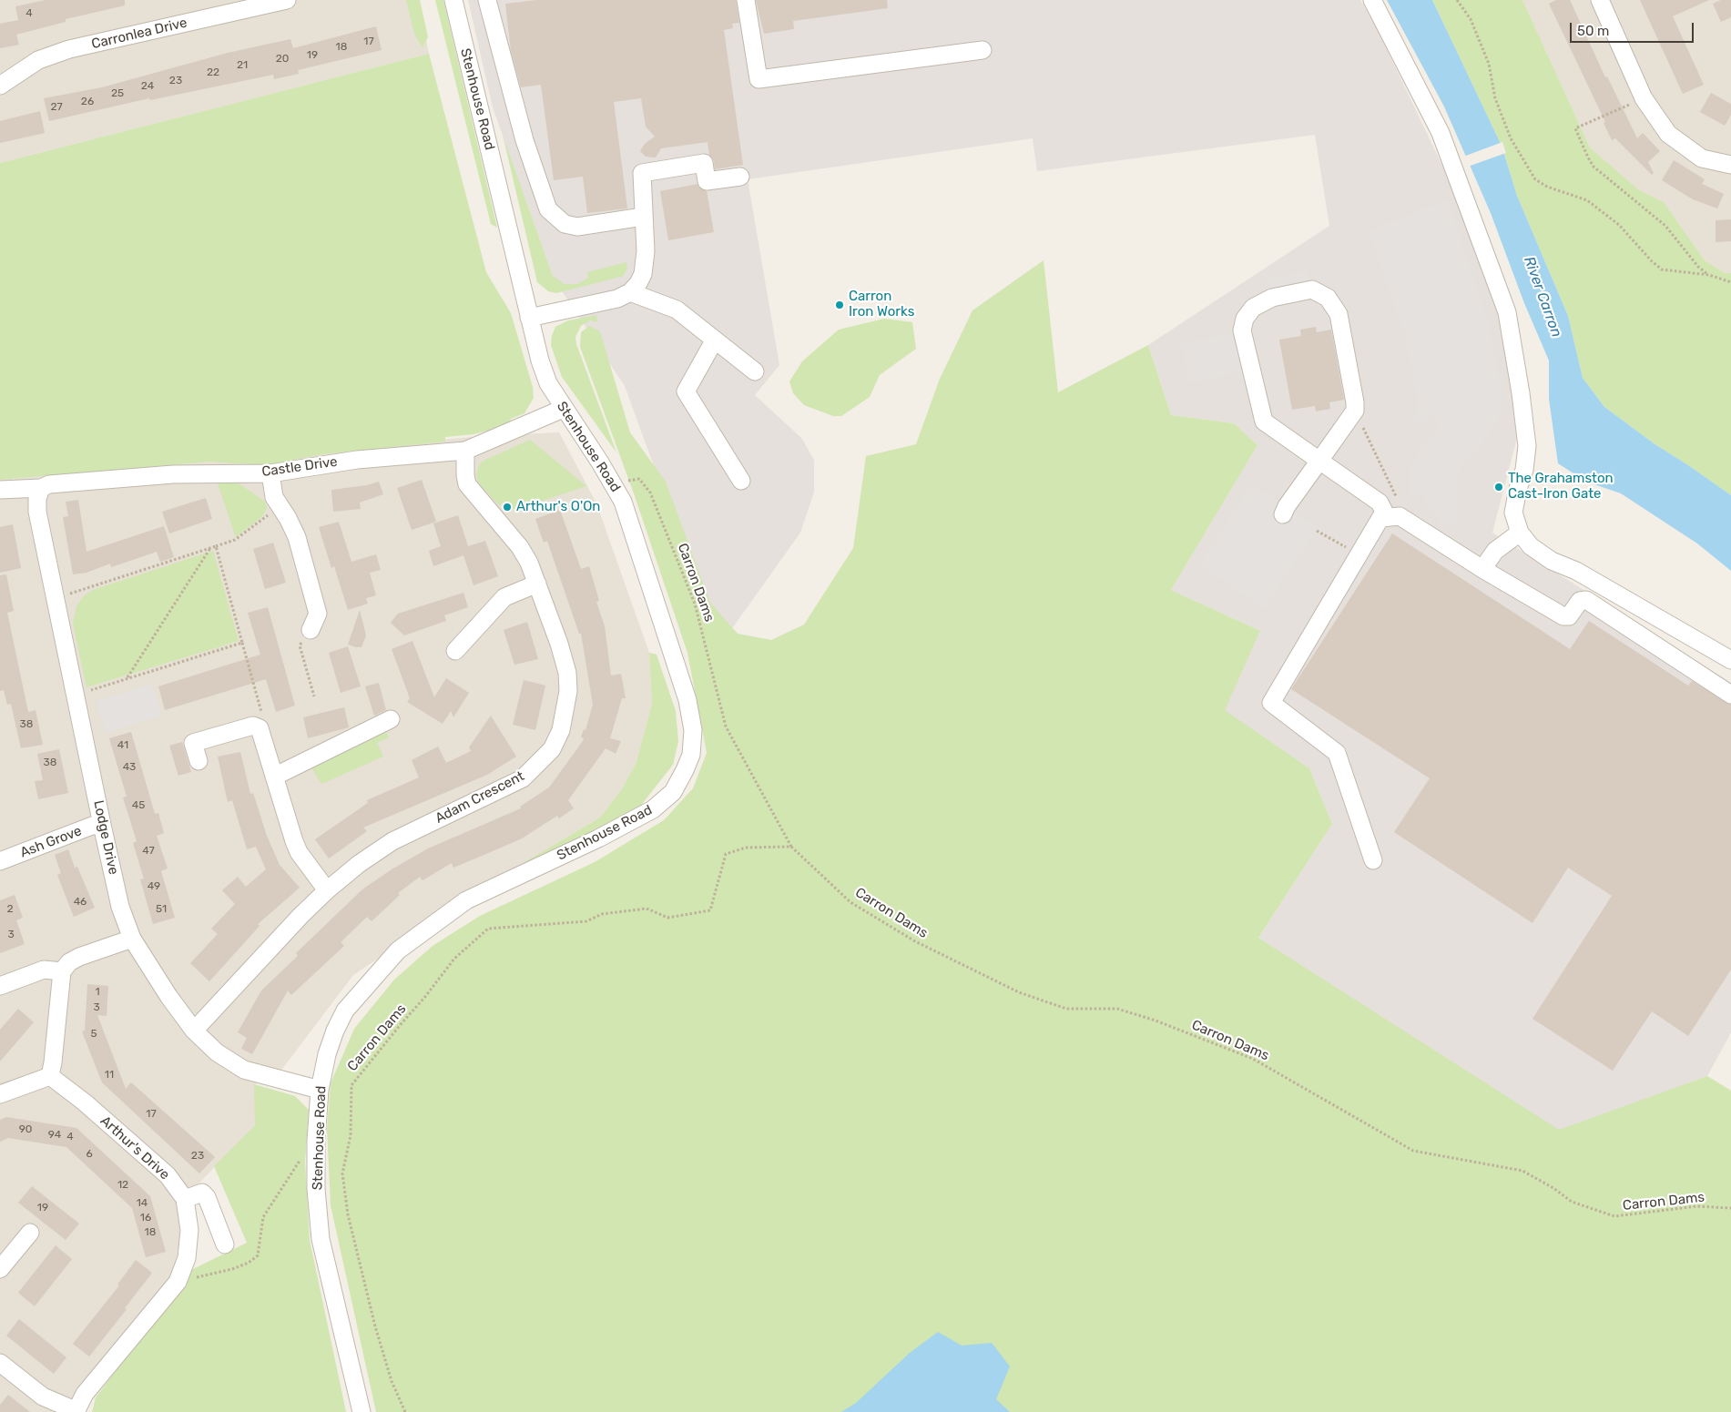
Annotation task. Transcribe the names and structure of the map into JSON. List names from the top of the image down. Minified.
{"streets":{"street":["Carronlea Drive","Stenhouse Road","Castle Drive","Adam Crescent","Lodge Drive","Ash Grove","Arthur's Drive"],"path":["Carron Dams"]},"crossings":[["Stenhouse Road","Castle Drive"],["Stenhouse Road","Lodge Drive"],["Castle Drive","Adam Crescent"],["Castle Drive","Lodge Drive"],["Adam Crescent","Lodge Drive"],["Lodge Drive","Ash Grove"]],"water":["River Carron"],"places":["Carron Iron Works","The Grahamston Cast-Iron Gate","Arthur's O'On"],"house_numbers":["4","17","18","19","20","21","22","23","24","25","26","27","38","41","38","43","45","47","49","46","2","51","3","1","3","5","11","17","90","94","4","6","23","12","14","19","16","18"],"scale_bar":"50 m"}
